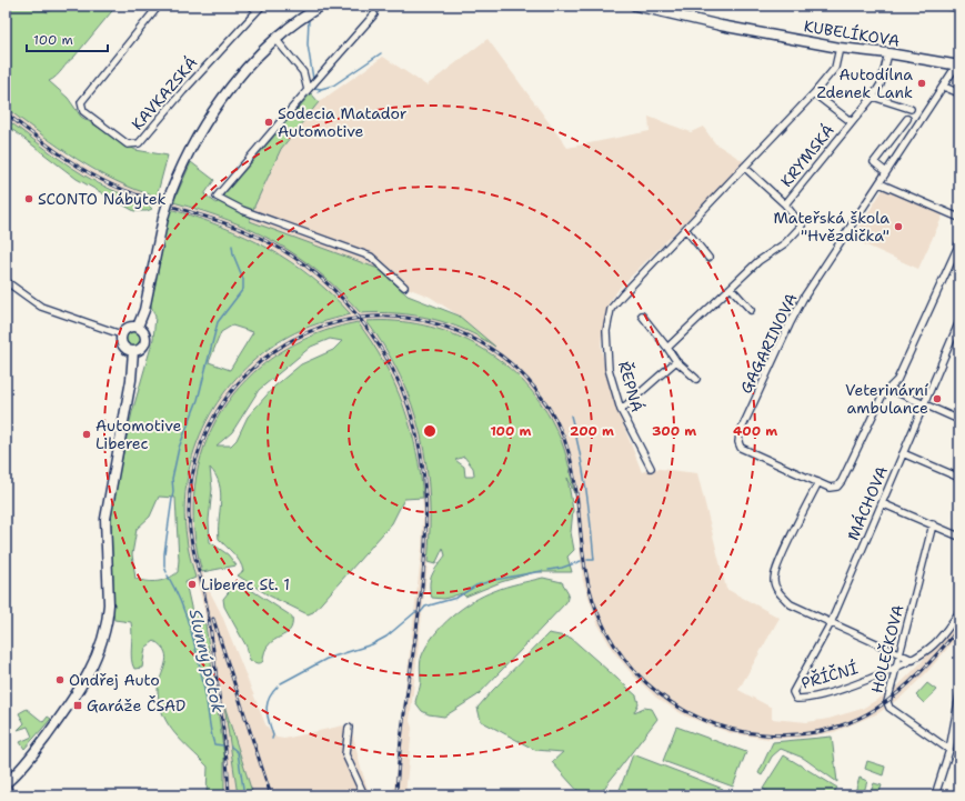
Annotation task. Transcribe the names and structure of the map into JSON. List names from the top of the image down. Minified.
{"streets":{"street":["KUBELÍKOVA","KAVKAZSKÁ","KRYMSKÁ","GAGARINOVA","ŘEPNÁ","MÁCHOVA","HOLEČKOVA","PŘÍČNÍ"]},"crossings":[["KUBELÍKOVA","KRYMSKÁ"],["KUBELÍKOVA","GAGARINOVA"],["KUBELÍKOVA","ŘEPNÁ"],["KRYMSKÁ","ŘEPNÁ"],["MÁCHOVA","PŘÍČNÍ"],["HOLEČKOVA","PŘÍČNÍ"]],"water":["Slunný potok"],"places":{"other":["Autodílna Zdenek Lank","Sodecia Matador Automotive","SCONTO Nábytek","Mateřská škola \"Hvězdička\"","Veterinární ambulance","Automotive Liberec","Liberec St. 1","Ondřej Auto"],"transit":["Garáže ČSAD"]},"scale_bar":"100 m","rings":["100 m","200 m","300 m","400 m"]}
